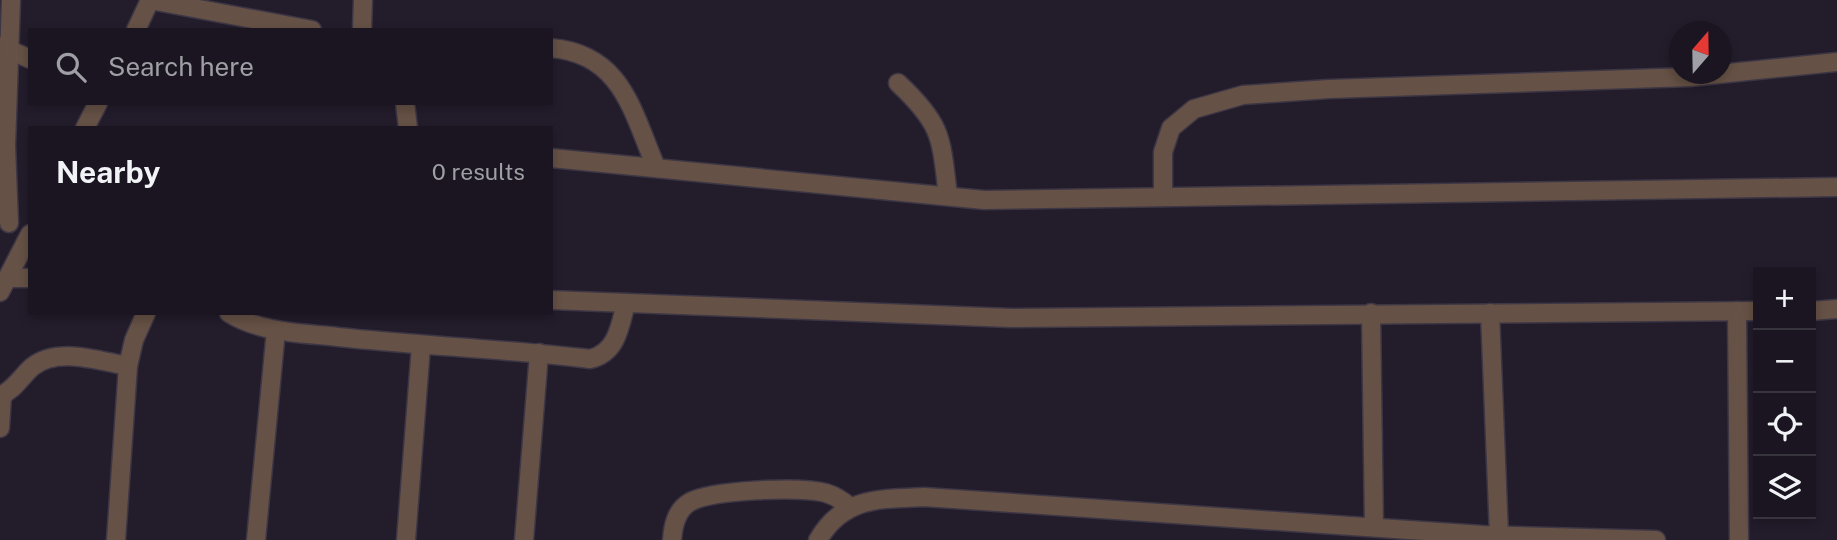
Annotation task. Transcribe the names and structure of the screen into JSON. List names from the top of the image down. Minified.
{"north":"top","page":{"search":"Search here","heading":["Nearby","0 results"],"map_buttons":["+","−"]}}
